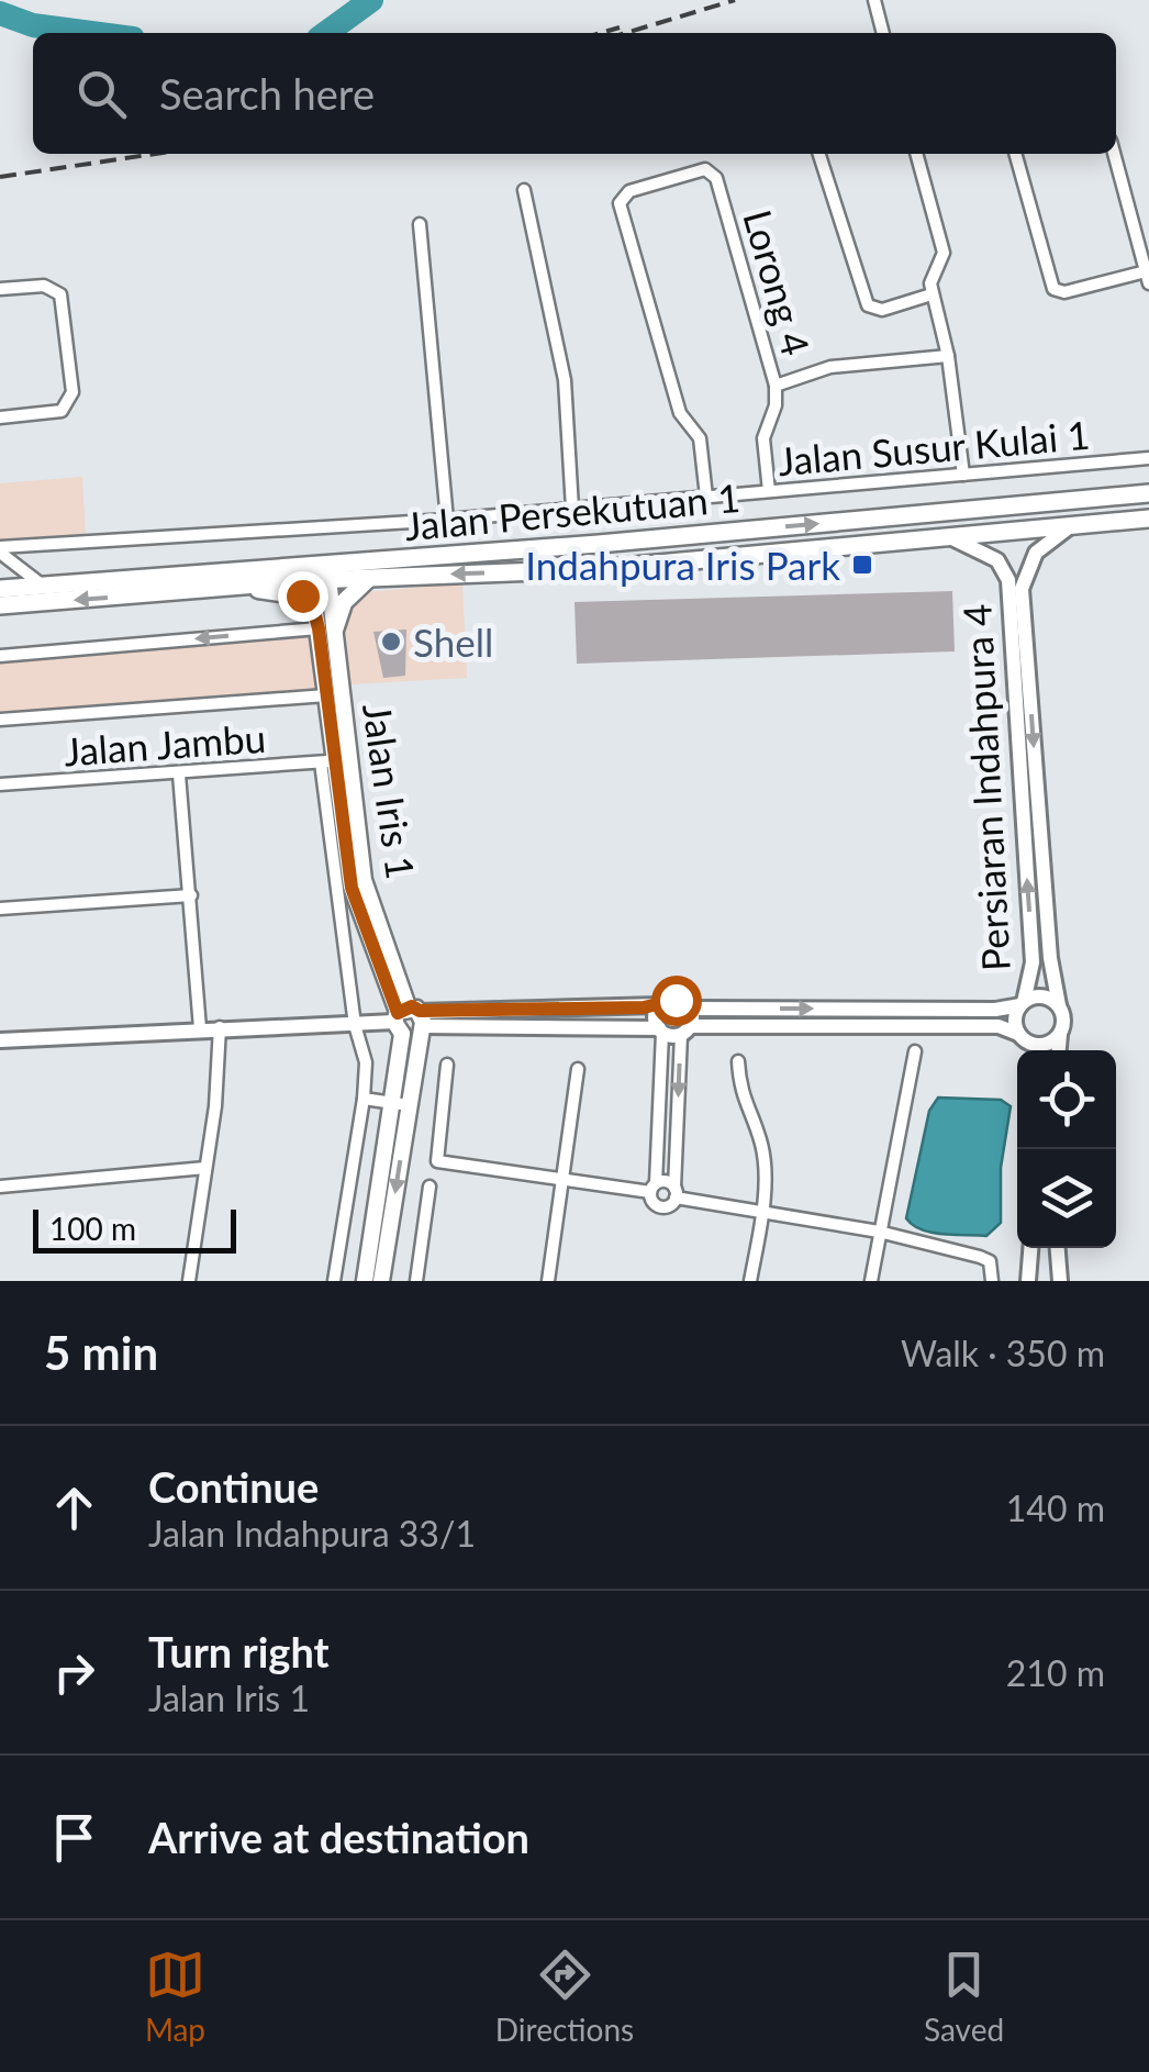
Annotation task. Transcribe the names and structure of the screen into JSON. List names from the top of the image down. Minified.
{"streets":{"highway":["Jalan Persekutuan 1"],"main road":["Jalan Iris 1"],"street":["Lorong 4","Jalan Susur Kulai 1","Jalan Jambu","Persiaran Indahpura 4"]},"crossings":[["Lorong 4","Jalan Susur Kulai 1"],["Jalan Persekutuan 1","Persiaran Indahpura 4"],["Jalan Persekutuan 1","Jalan Iris 1"],["Jalan Jambu","Jalan Iris 1"]],"places":{"transit":["Indahpura Iris Park"],"other":["Shell"]},"scale_bar":"100 m","page":{"search":"Search here","scale":"100 m","heading":["5 min","Walk · 350 m"],"list":[["Continue","Jalan Indahpura 33/1","140 m"],["Turn right","Jalan Iris 1","210 m"],"Arrive at destination"],"nav":["Map","Directions","Saved"]}}
